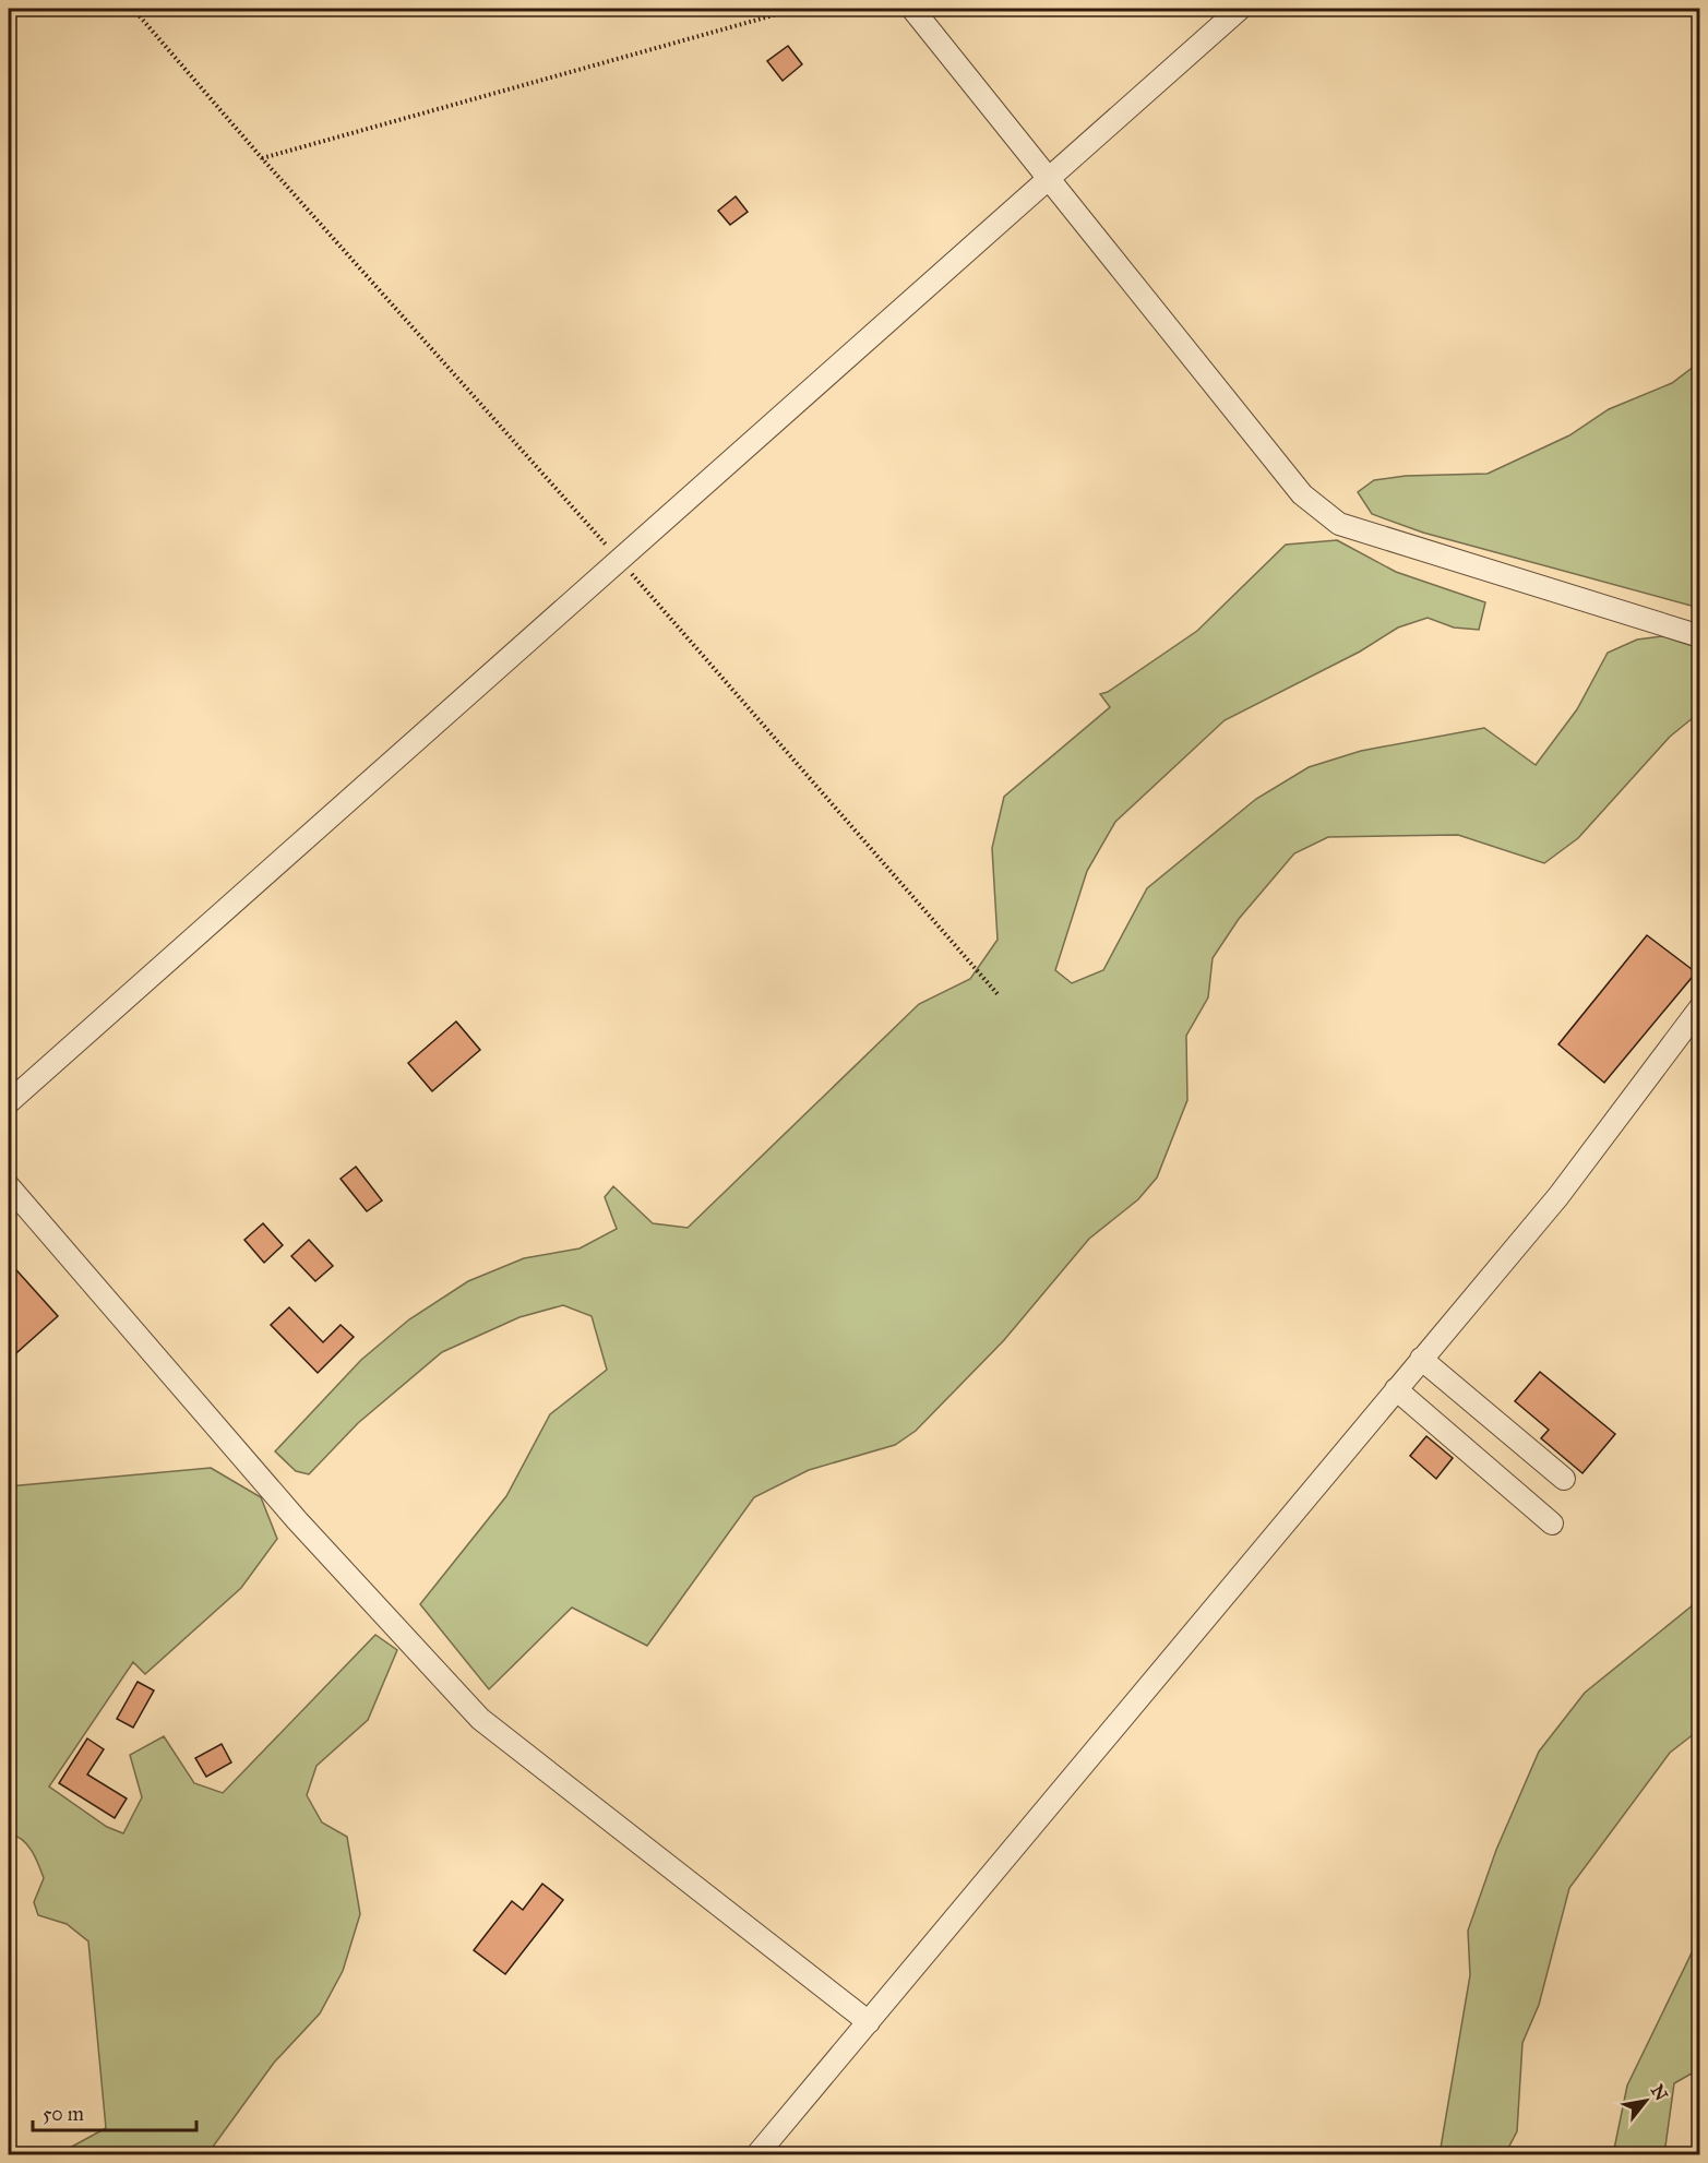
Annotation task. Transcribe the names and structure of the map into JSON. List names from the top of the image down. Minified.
{"scale_bar":"50 m","north":"top right"}
